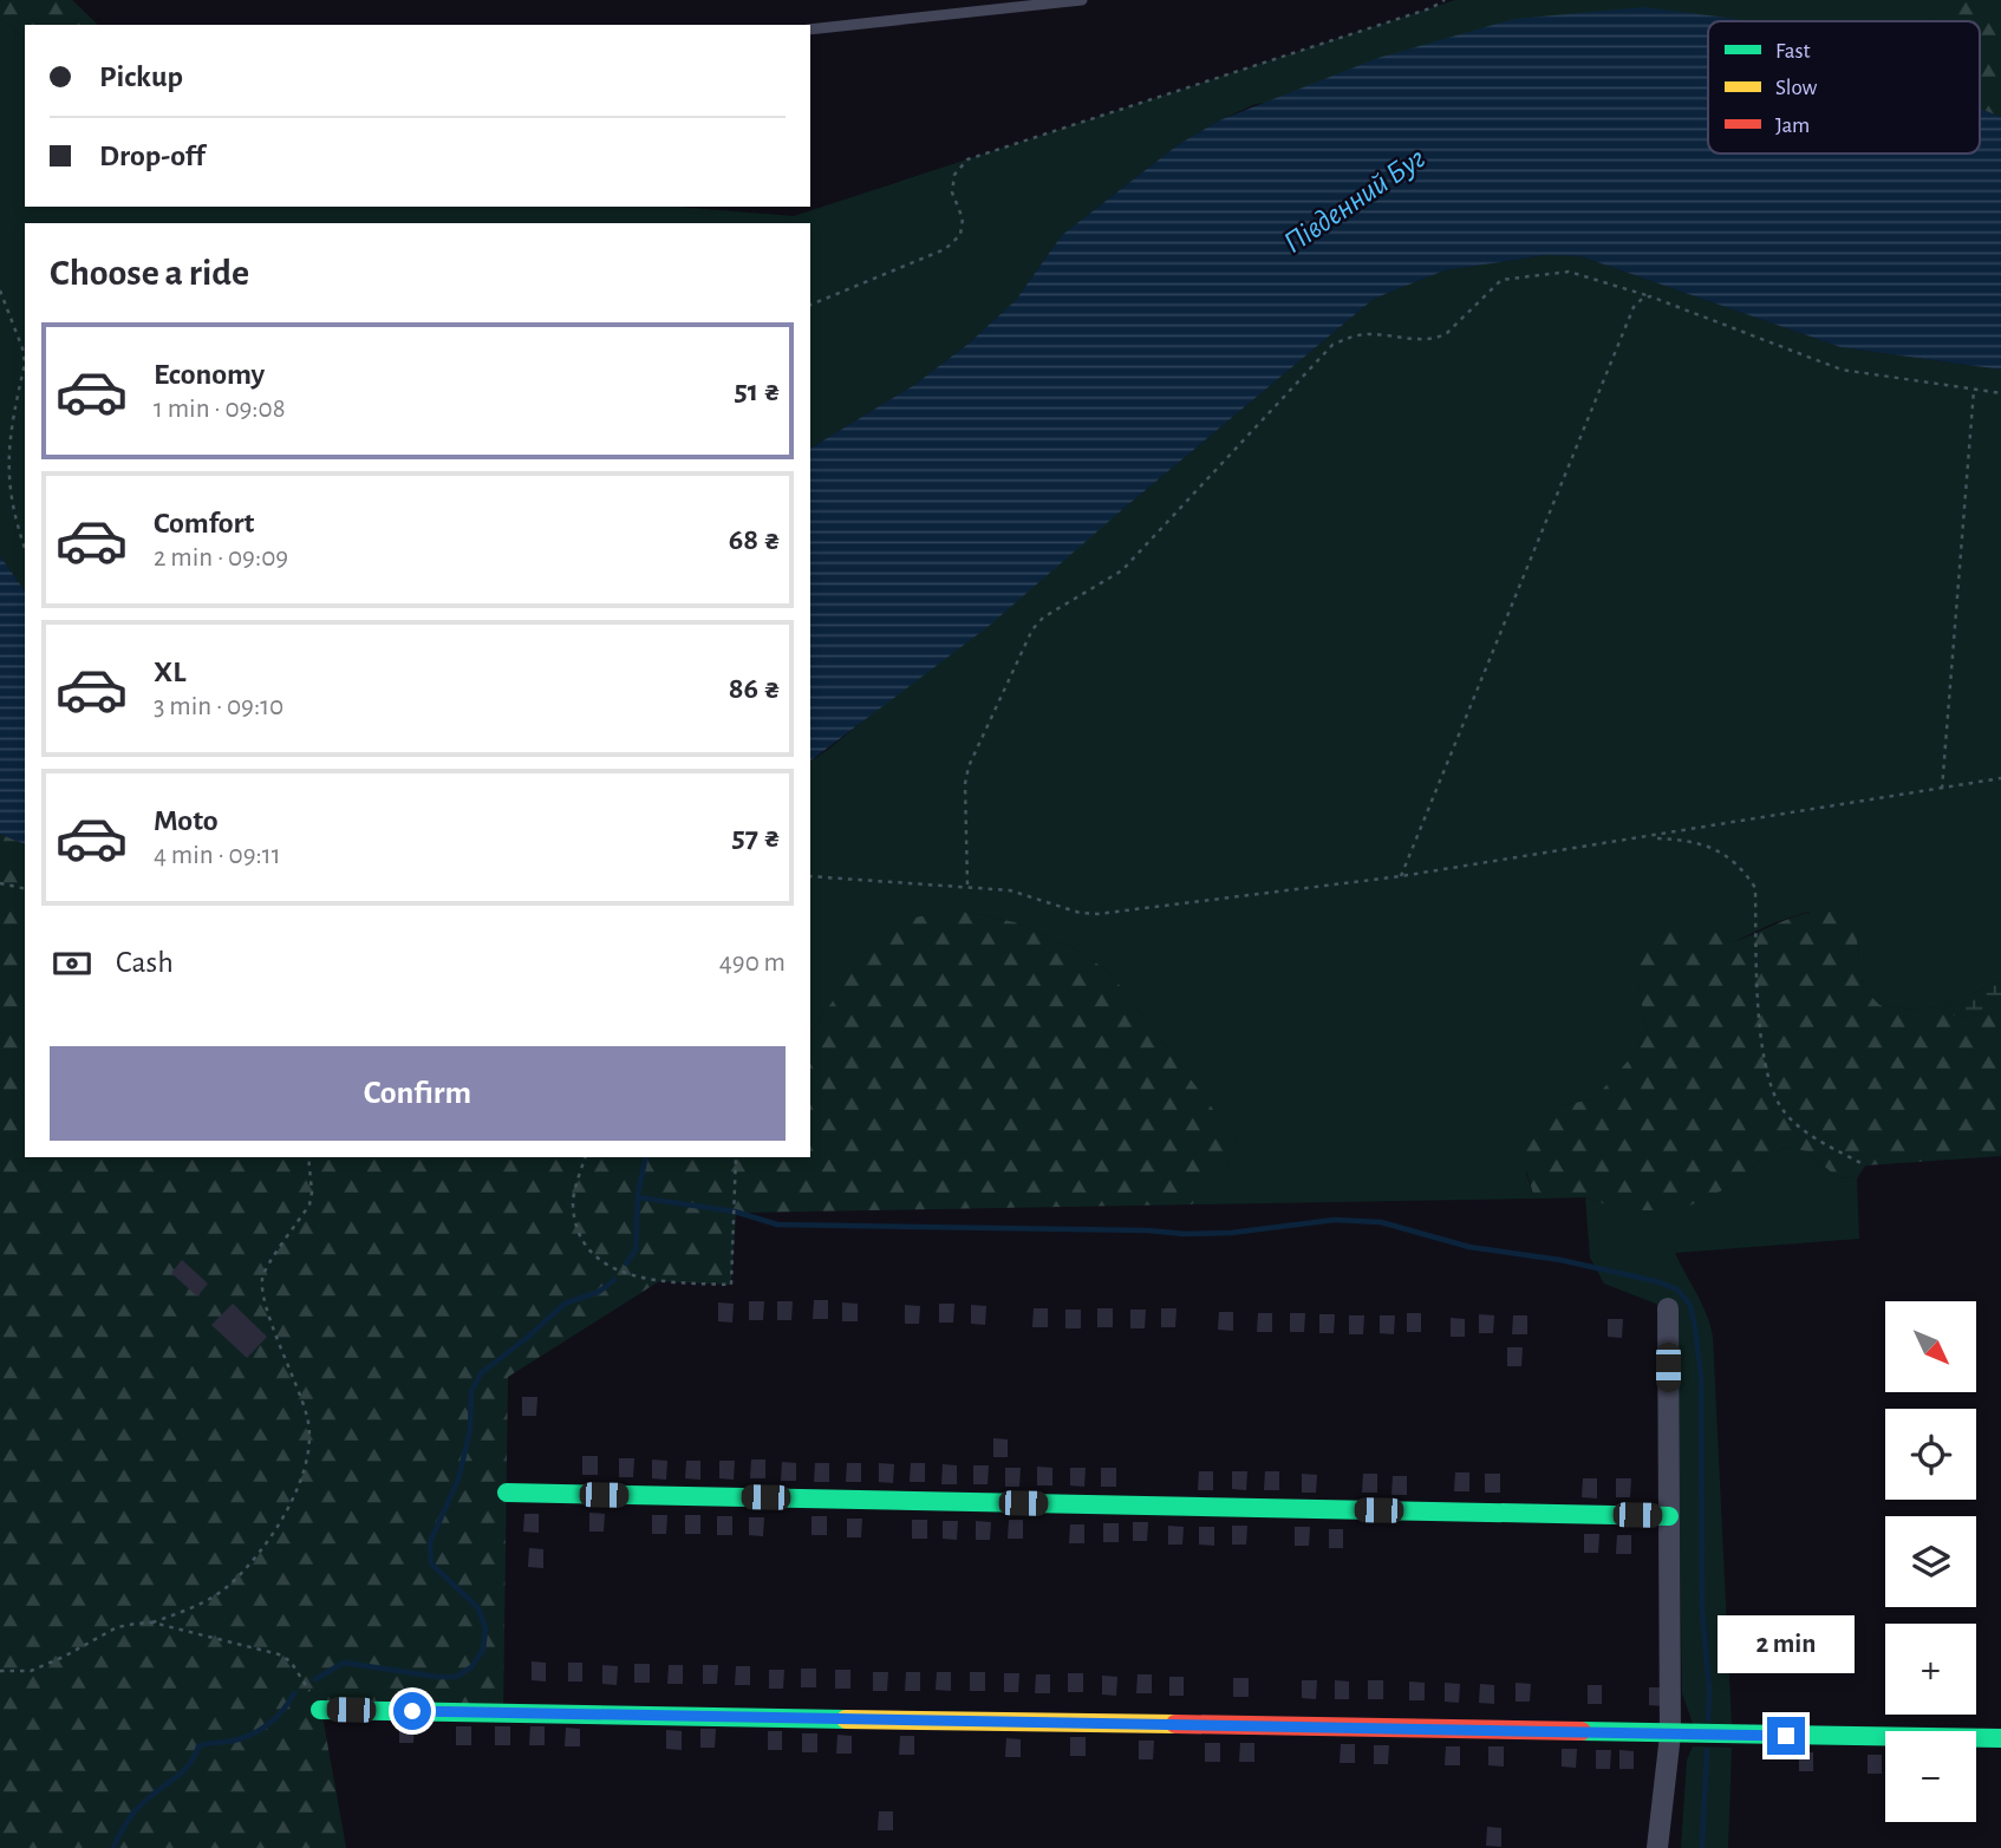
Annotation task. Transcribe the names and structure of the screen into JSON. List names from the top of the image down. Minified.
{"water":["Південний Буг"],"legend":["Fast","Slow","Jam"],"north":"bottom right","page":{"banner":["Pickup","Drop-off"],"heading":"Choose a ride","list":[{"name":"Economy","note":"1 min · 09:08","value":"51 ₴"},{"name":"Comfort","note":"2 min · 09:09","value":"68 ₴"},{"name":"XL","note":"3 min · 09:10","value":"86 ₴"},{"name":"Moto","note":"4 min · 09:11","value":"57 ₴"}],"pay":["Cash","490 m"],"buttons":"Confirm","map_buttons":["+","−"],"bubble":"2 min"}}
